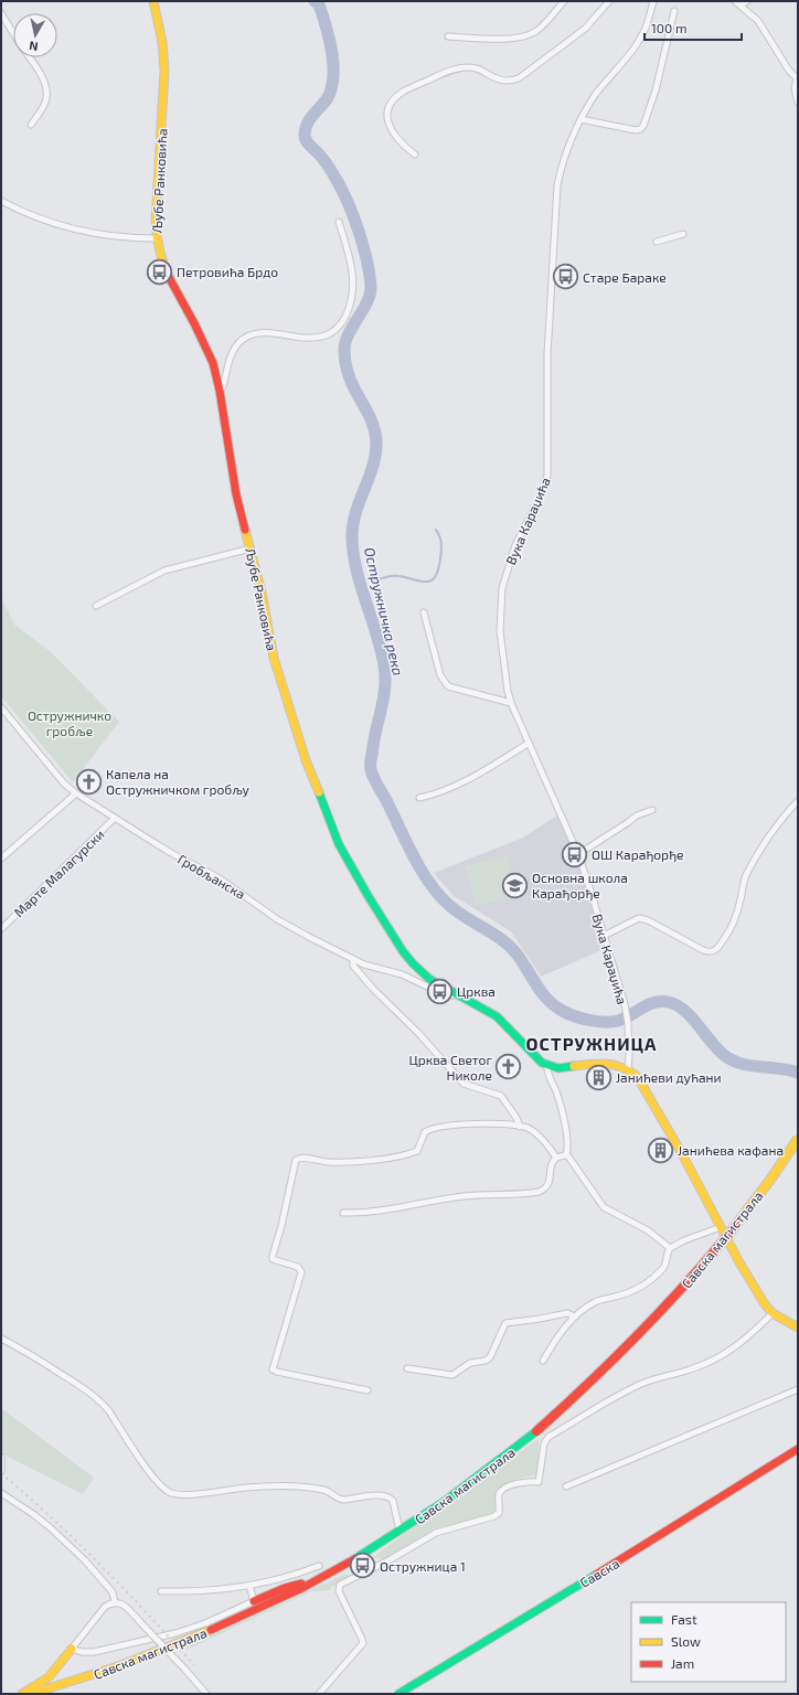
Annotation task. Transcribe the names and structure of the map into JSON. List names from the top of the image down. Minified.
{"streets":{"street":["Љубе Ранковића","Вука Караџића","Марте Малагурски","Гробљанска","Савска магистрала","Савска"]},"crossings":[["Љубе Ранковића","Гробљанска"],["Марте Малагурски","Гробљанска"]],"districts":["ОСТРУЖНИЦА"],"water":["Остружничка река"],"parks":["Остружничко гробље"],"places":{"bus stop":["Петровића Брдо","Старе Бараке","ОШ Карађорђе","Црква","Остружница 1"],"church":["Капела на Остружничком гробљу","Црква Светог Николе"],"school or university":["Основна школа Карађорђе"],"building":["Јанићеви дућани","Јанићева кафана"]},"legend":["Fast","Slow","Jam"],"scale_bar":"100 m","north":"bottom"}
